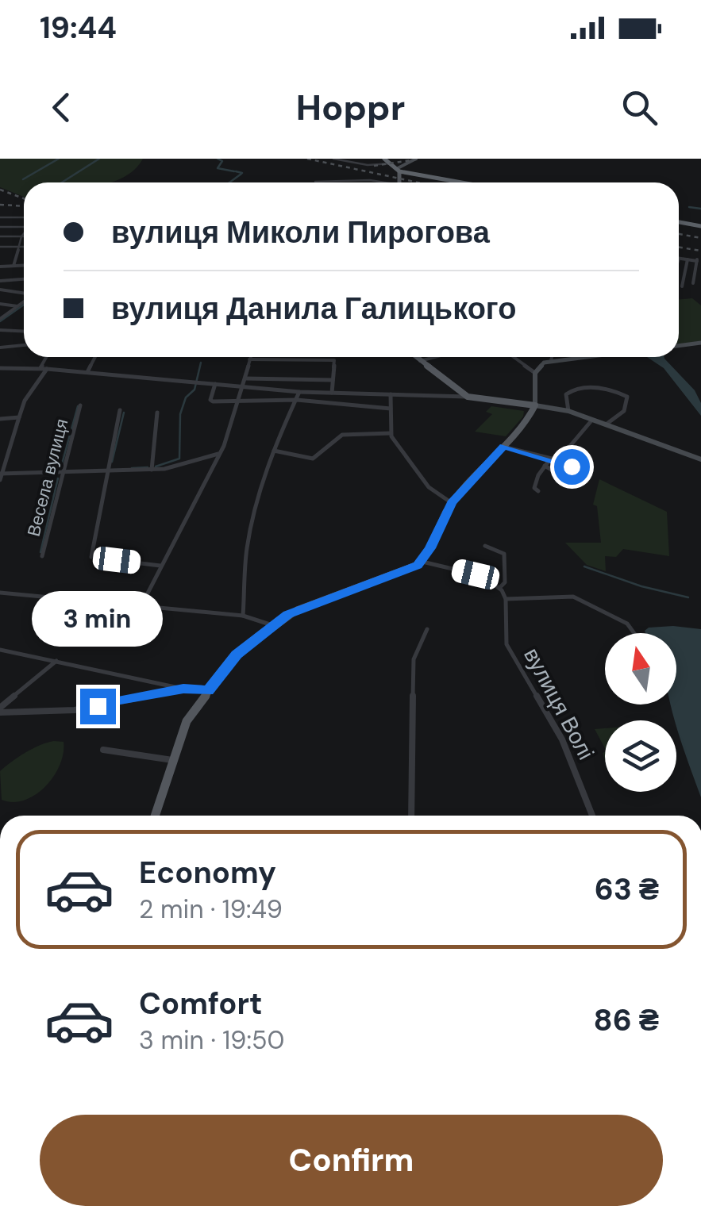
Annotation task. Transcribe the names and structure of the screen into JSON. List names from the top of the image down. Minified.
{"streets":{"street":["Весела вулиця","вулиця Волі"]},"north":"top","page":{"status":"19:44","header":"Hoppr","banner":["вулиця Миколи Пирогова","вулиця Данила Галицького"],"bubble":"3 min","list":[{"name":"Economy","note":"2 min · 19:49","value":"63 ₴"},{"name":"Comfort","note":"3 min · 19:50","value":"86 ₴"}],"buttons":"Confirm"}}
